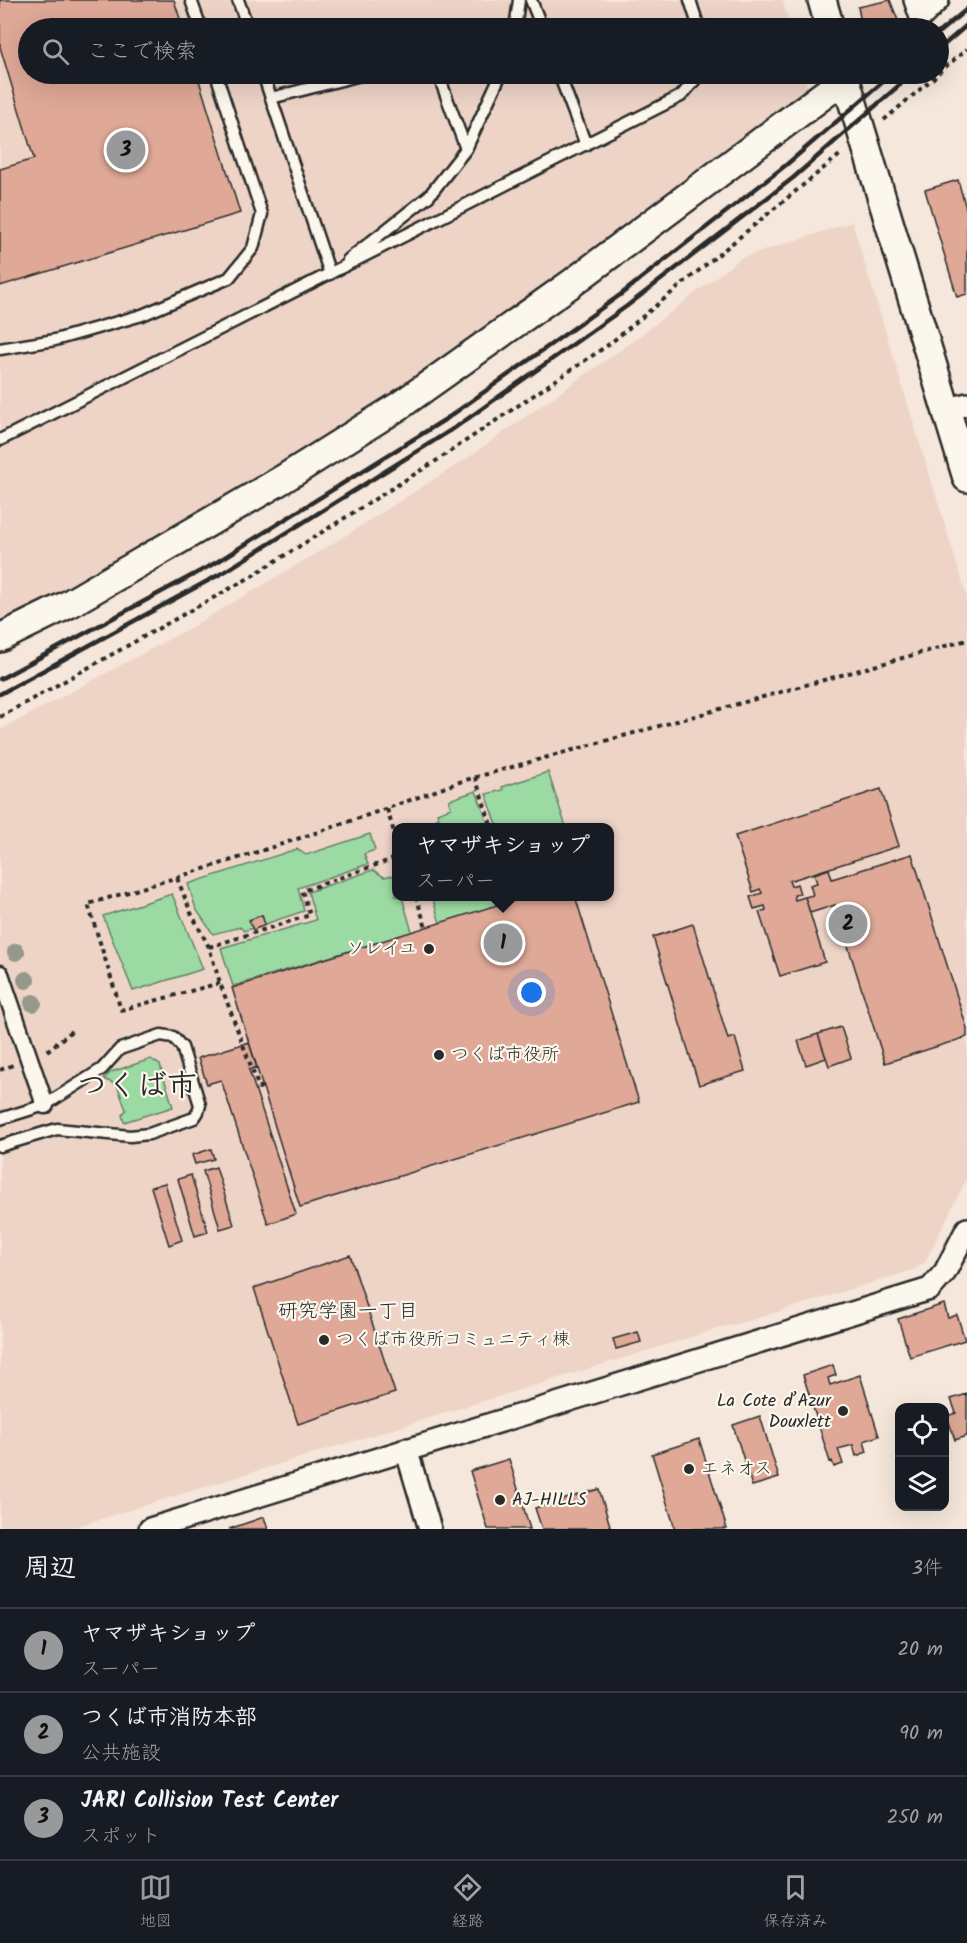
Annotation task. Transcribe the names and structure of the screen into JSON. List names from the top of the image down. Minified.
{"districts":["つくば市","研究学園一丁目"],"places":["ソレイユ","つくば市役所","つくば市役所コミュニティ棟","La Cote d’Azur Douxlett","エネオス","AJ-HILLS"],"page":{"search":"ここで検索","pins":["3","2","1"],"popup":["ヤマザキショップ","スーパー"],"heading":["周辺","3件"],"list":[{"mark":"1","name":"ヤマザキショップ","note":"スーパー","value":"20 m"},{"mark":"2","name":"つくば市消防本部","note":"公共施設","value":"90 m"},{"mark":"3","name":"JARI Collision Test Center","note":"スポット","value":"250 m"}],"nav":["地図","経路","保存済み"]}}
